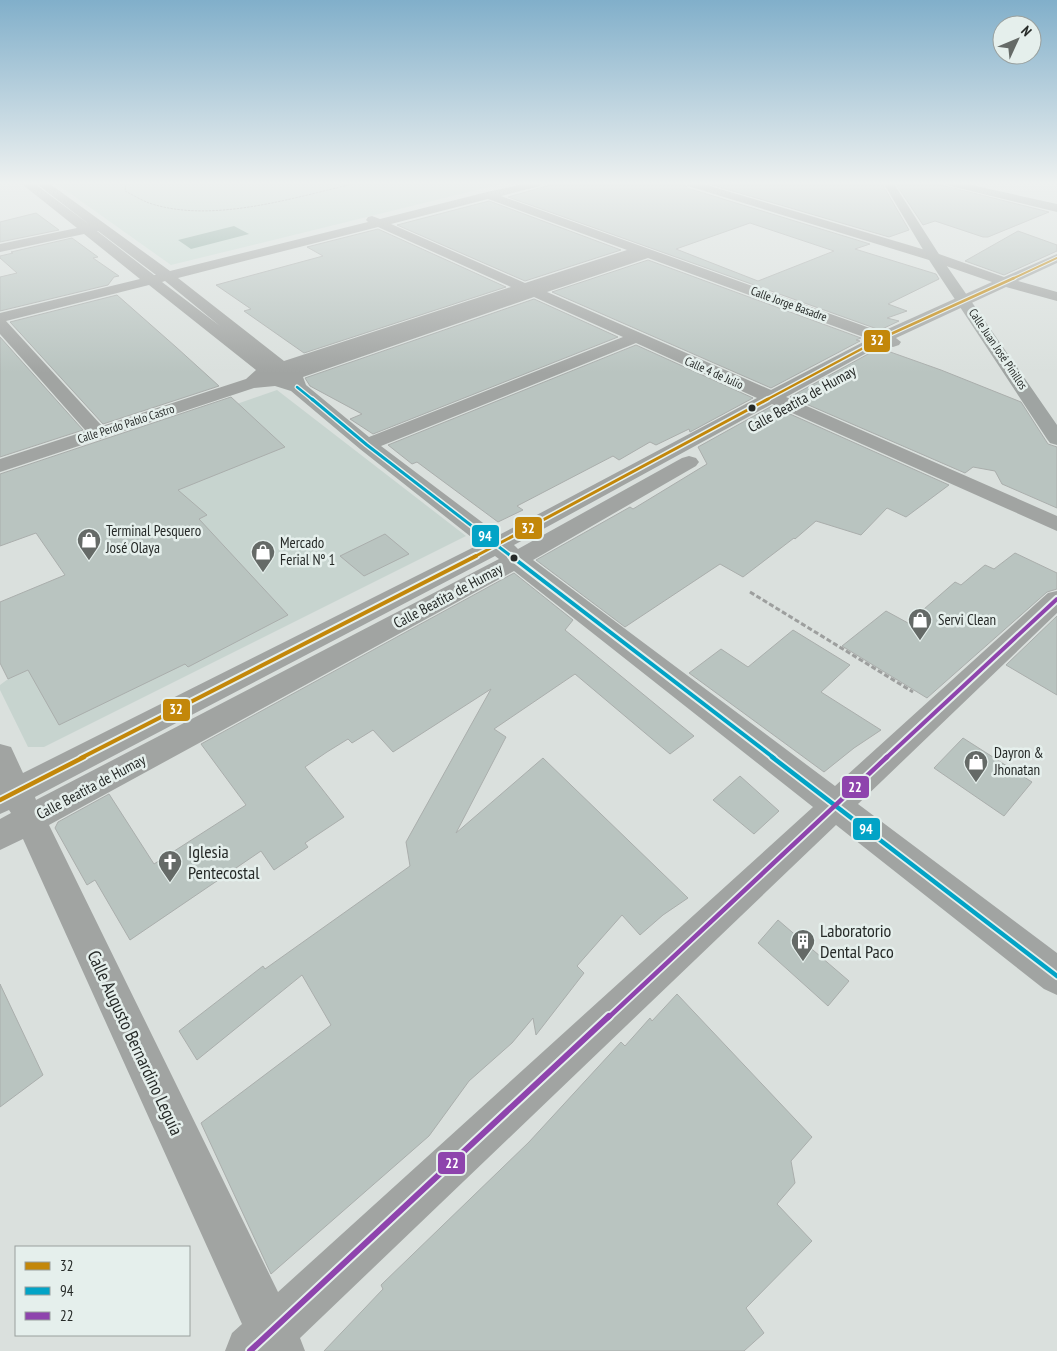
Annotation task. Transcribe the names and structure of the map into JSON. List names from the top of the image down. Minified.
{"streets":{"street":["Calle Jorge Basadre","Calle Juan José Pinillos","Calle 4 de Julio","Calle Beatita de Humay","Calle Perdo Pablo Castro","Calle Augusto Bernardino Leguía"]},"crossings":[["Calle Jorge Basadre","Calle Beatita de Humay"],["Calle Jorge Basadre","Calle Perdo Pablo Castro"],["Calle Juan José Pinillos","Calle Beatita de Humay"],["Calle 4 de Julio","Calle Beatita de Humay"],["Calle 4 de Julio","Calle Perdo Pablo Castro"],["Calle Beatita de Humay","Calle Augusto Bernardino Leguía"]],"places":{"shop":["Terminal Pesquero José Olaya","Mercado Ferial Nº 1","Servi Clean","Dayron & Jhonatan"],"church":["Iglesia Pentecostal"],"building":["Laboratorio Dental Paco"]},"lines":["transit line 32","transit line 94","transit line 22"],"legend":["32","94","22"],"north":"top right"}
